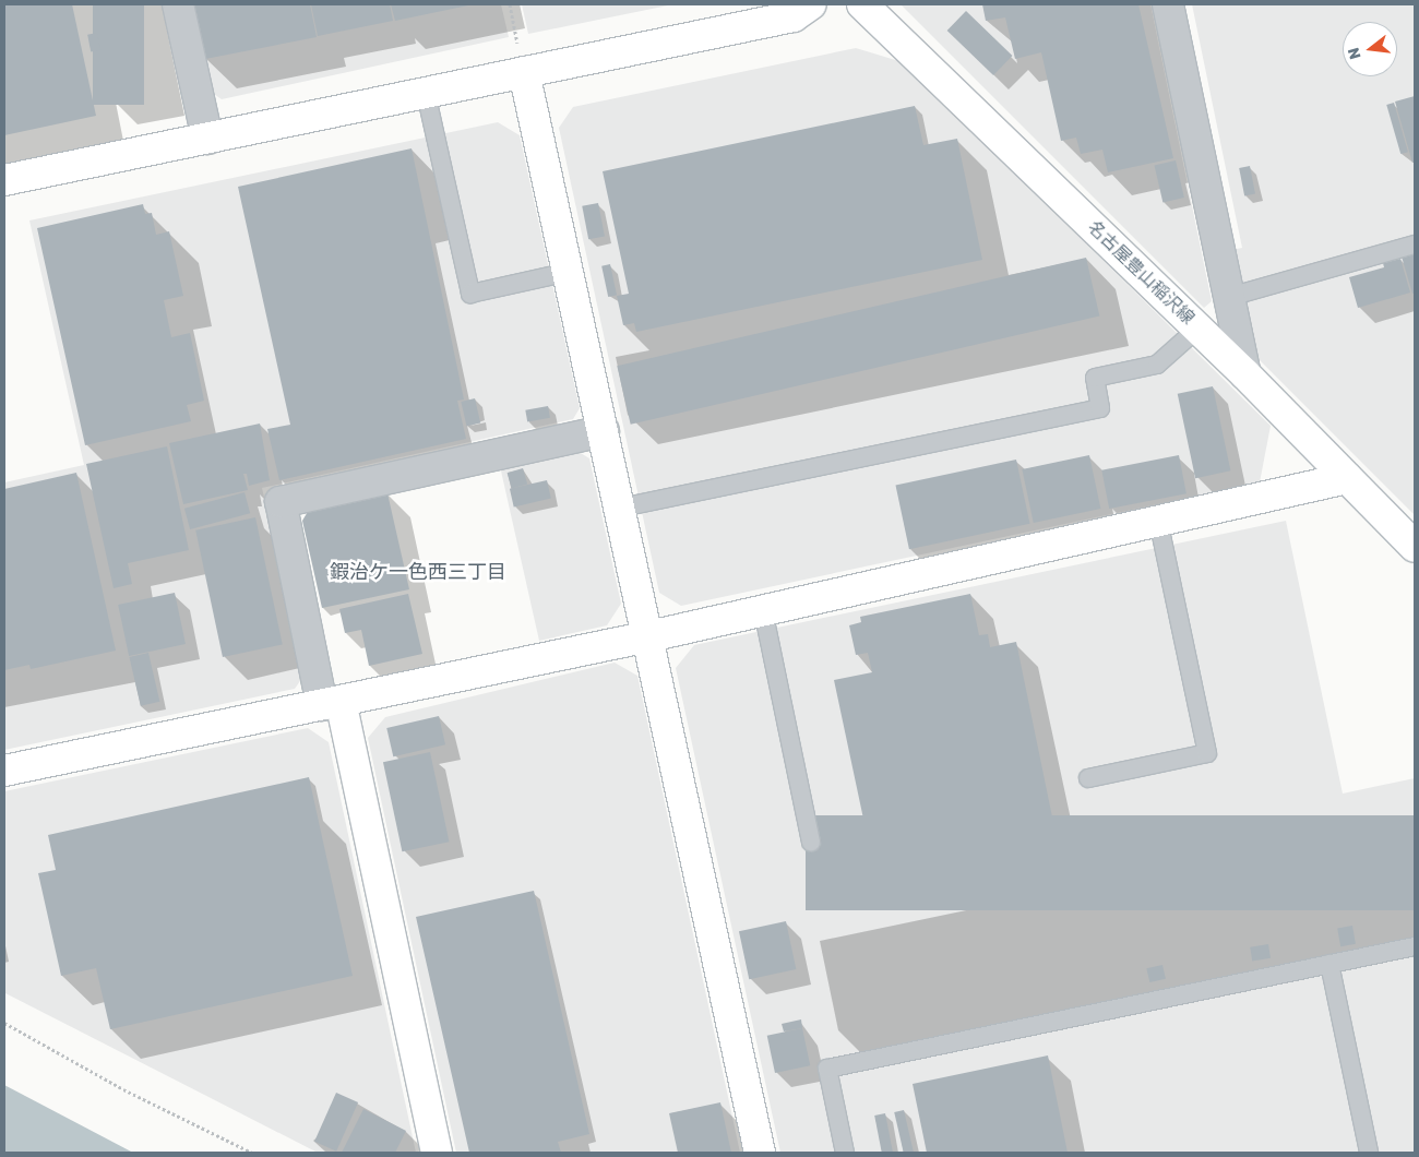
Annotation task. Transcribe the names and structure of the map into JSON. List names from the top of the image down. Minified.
{"streets":{"street":["名古屋豊山稲沢線"]},"districts":["鍜治ケ一色西三丁目"],"north":"left"}
